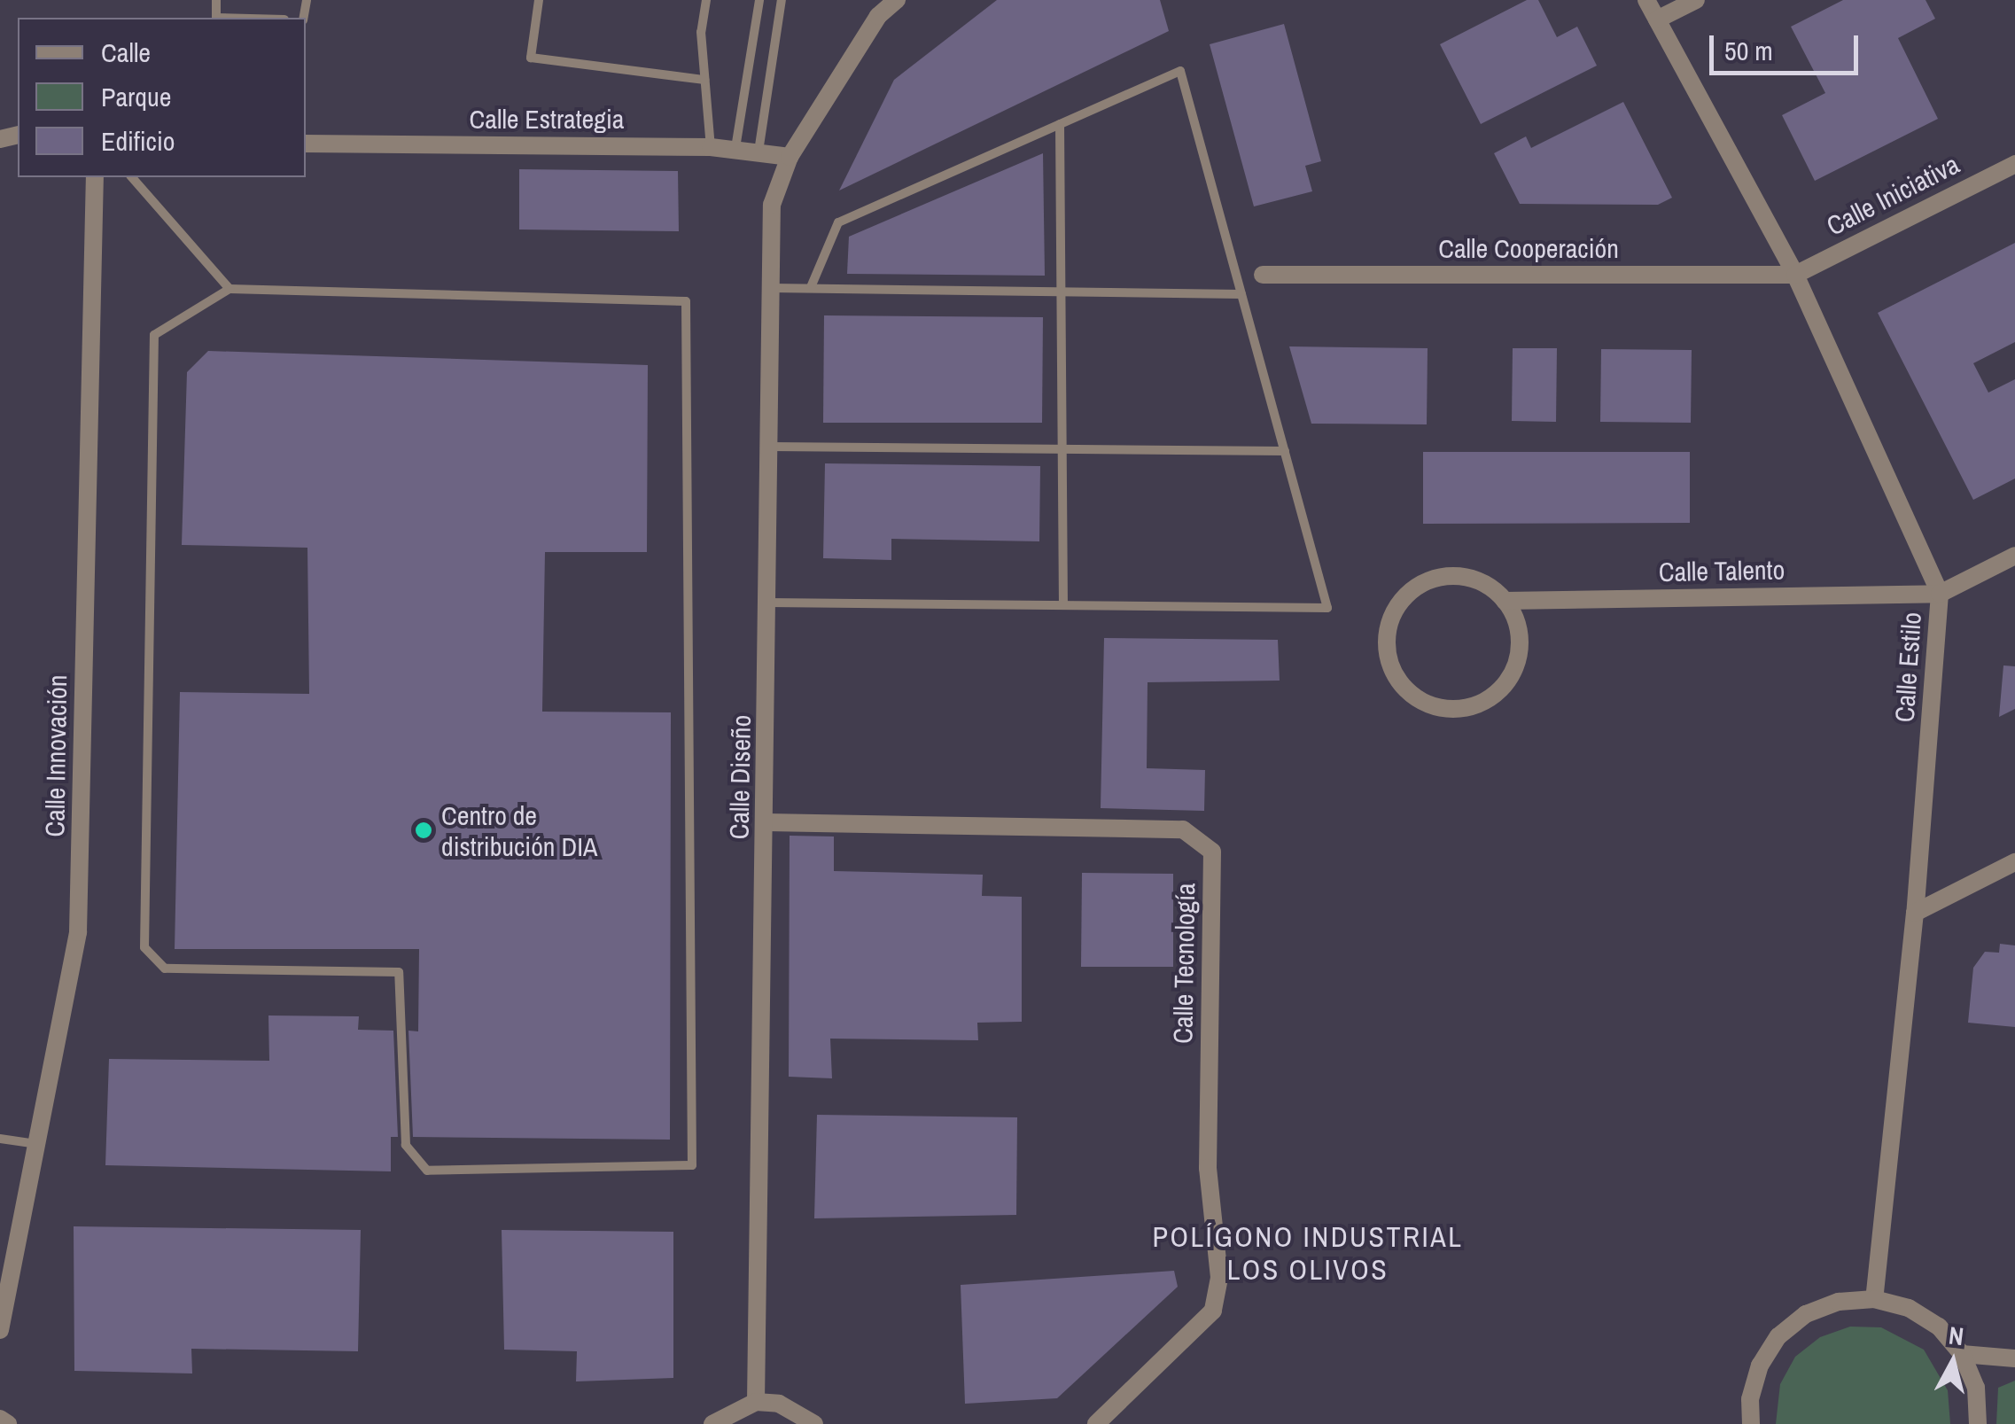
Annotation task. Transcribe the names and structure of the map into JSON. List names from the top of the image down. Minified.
{"streets":{"street":["Calle Estrategia","Calle Iniciativa","Calle Cooperación","Calle Talento","Calle Estilo","Calle Innovación","Calle Diseño","Calle Tecnología"]},"crossings":[["Calle Estrategia","Calle Diseño"],["Calle Iniciativa","Calle Cooperación"],["Calle Iniciativa","Calle Estilo"],["Calle Cooperación","Calle Estilo"],["Calle Talento","Calle Estilo"],["Calle Diseño","Calle Tecnología"]],"districts":["POLÍGONO INDUSTRIAL LOS OLIVOS"],"places":["Centro de distribución DIA"],"legend":["Calle","Parque","Edificio"],"scale_bar":"50 m","north":"top"}
